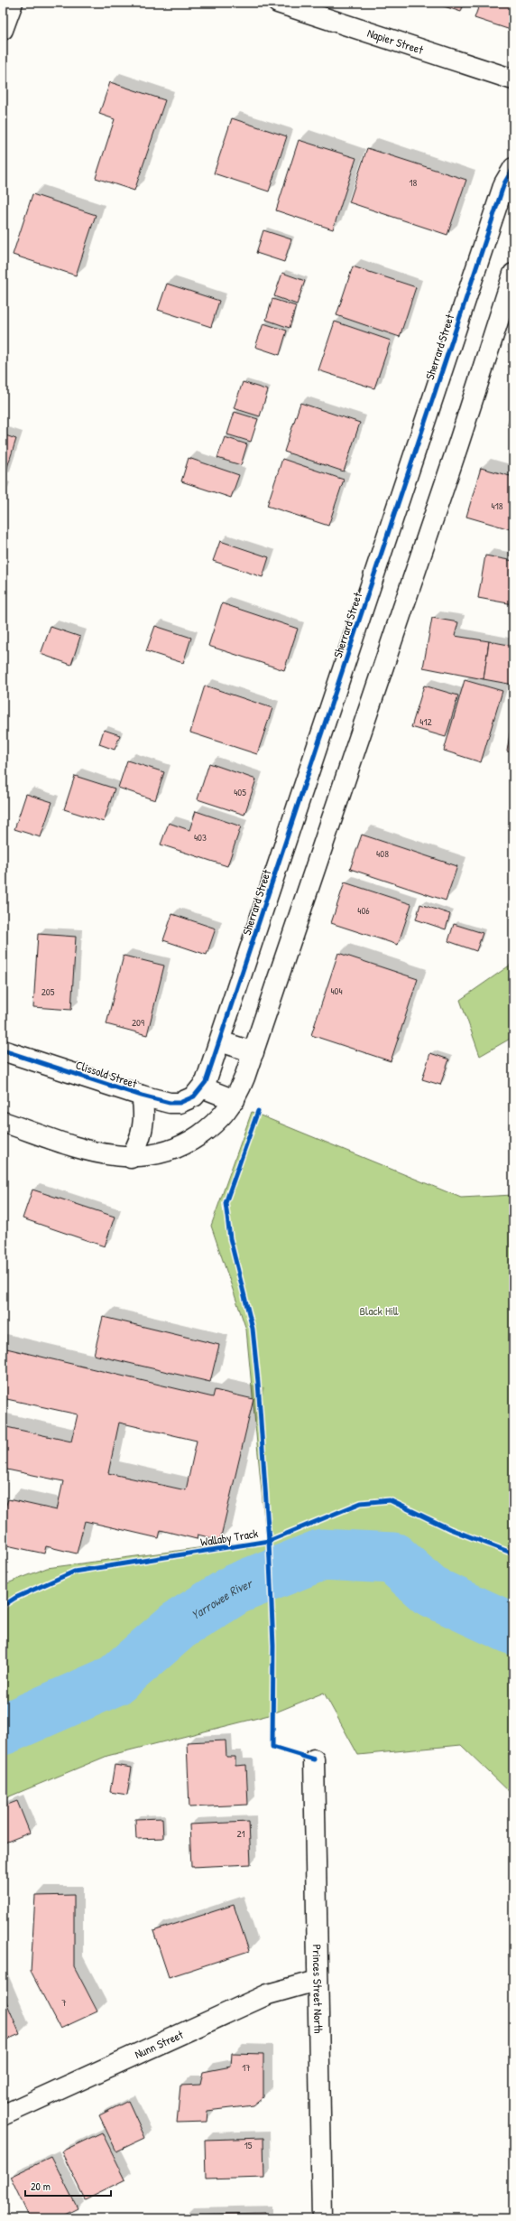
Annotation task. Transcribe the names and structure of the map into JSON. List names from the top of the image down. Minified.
{"streets":{"street":["Napier Street","Sherrard Street","Clissold Street","Princes Street North","Nunn Street"],"cycle path":["Wallaby Track"]},"crossings":[["Sherrard Street","Clissold Street"],["Princes Street North","Nunn Street"]],"water":["Yarrowee River"],"parks":["Black Hill"],"house_numbers":["18","418","412","405","403","408","406","404","205","209","21","7","17","15"],"scale_bar":"20 m"}
